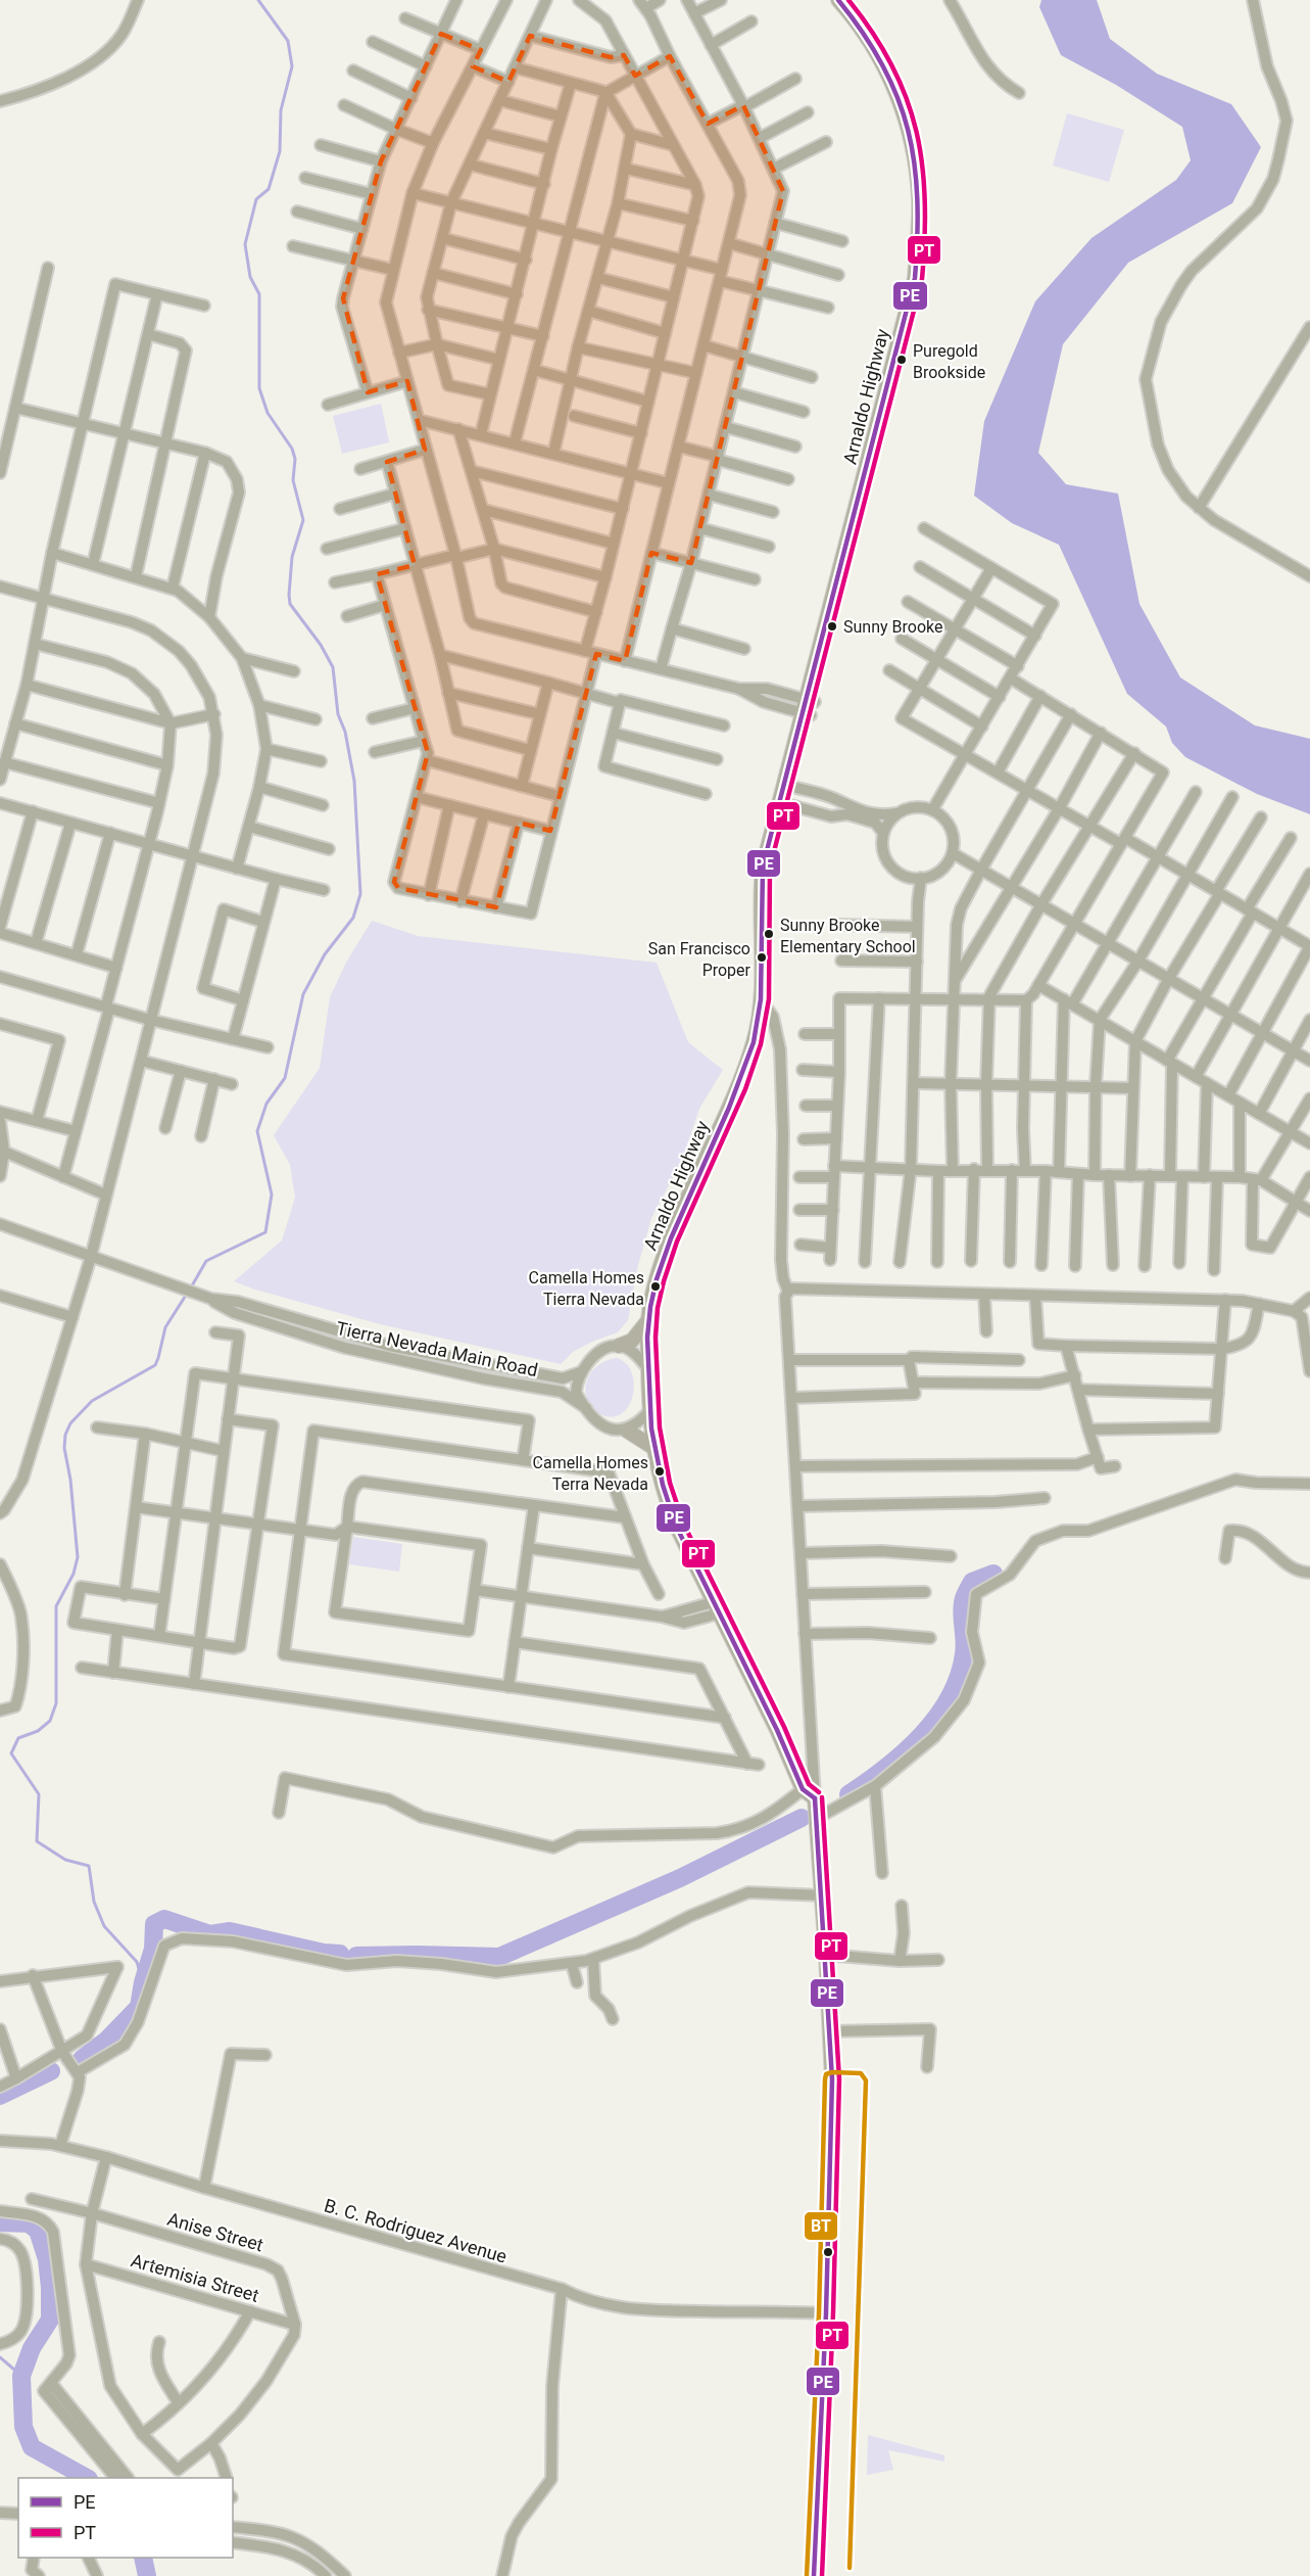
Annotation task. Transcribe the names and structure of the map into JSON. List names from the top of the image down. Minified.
{"streets":{"main road":["Arnaldo Highway"],"street":["Tierra Nevada Main Road","B. C. Rodriguez Avenue","Anise Street","Artemisia Street"]},"crossings":[["Arnaldo Highway","Tierra Nevada Main Road"],["Anise Street","Artemisia Street"]],"places":["Puregold Brookside","Sunny Brooke","Sunny Brooke Elementary School","San Francisco Proper","Camella Homes Tierra Nevada","Camella Homes Terra Nevada"],"lines":["transit line PE","transit line PT","transit line BT"],"legend":["PE","PT"]}
